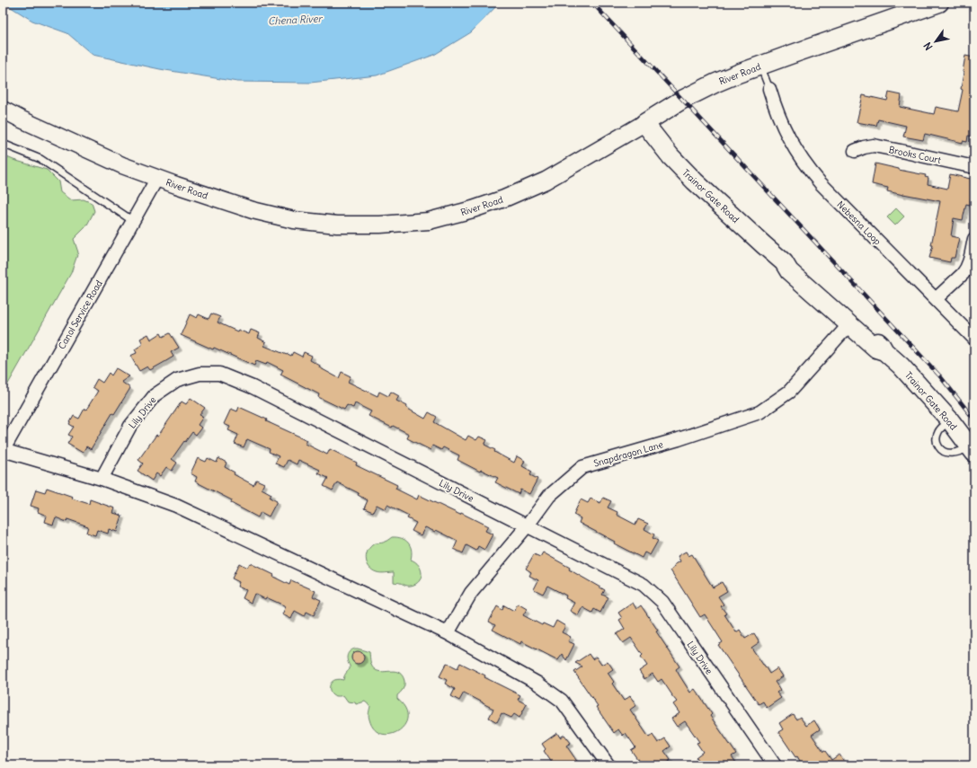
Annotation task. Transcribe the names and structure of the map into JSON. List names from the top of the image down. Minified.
{"streets":{"main road":["River Road","Trainor Gate Road"],"street":["Brooks Court","Nebesna Loop","Canol Service Road","Lily Drive","Snapdragon Lane"]},"crossings":[["River Road","Trainor Gate Road"],["River Road","Canol Service Road"],["Trainor Gate Road","Snapdragon Lane"],["Lily Drive","Snapdragon Lane"]],"water":["Chena River"],"north":"bottom left"}
